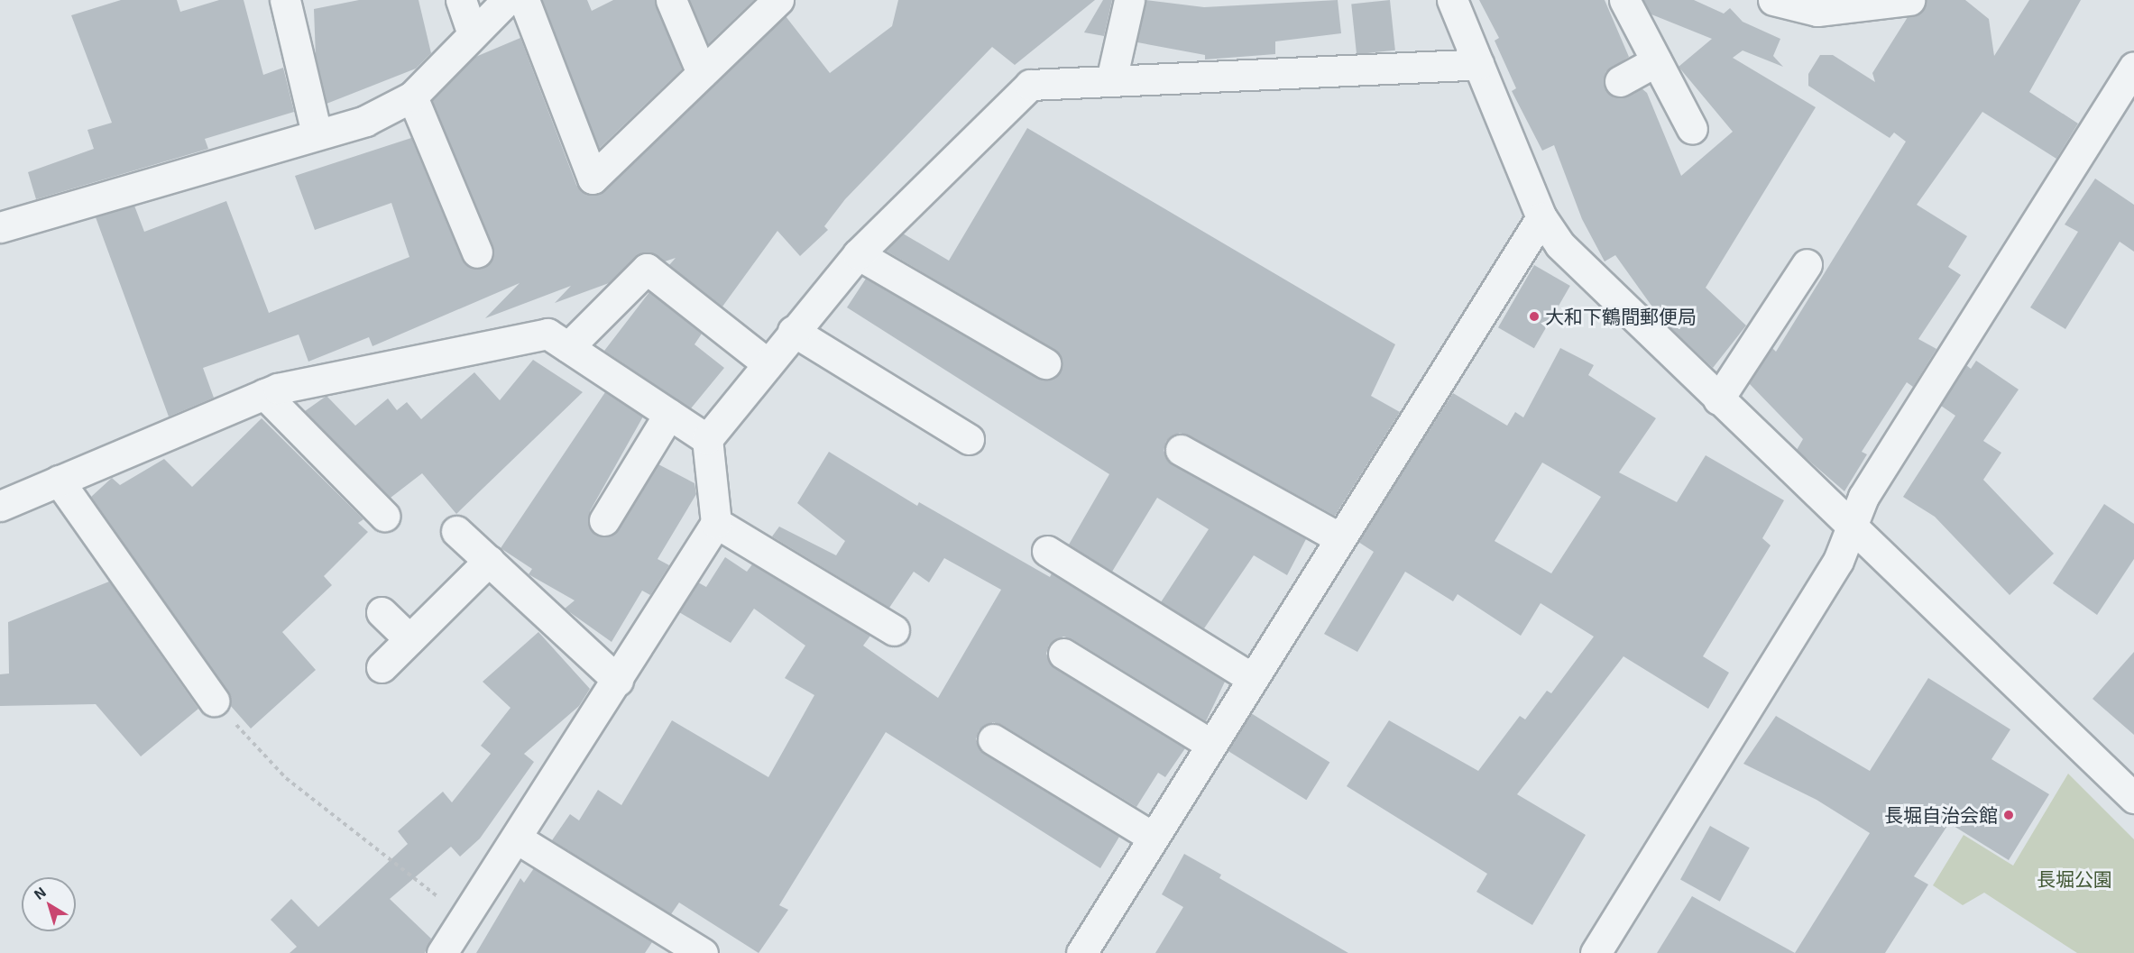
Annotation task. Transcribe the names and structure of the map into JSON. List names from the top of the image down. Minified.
{"parks":["長堀公園"],"places":["大和下鶴間郵便局","長堀自治会館"],"north":"top left"}
